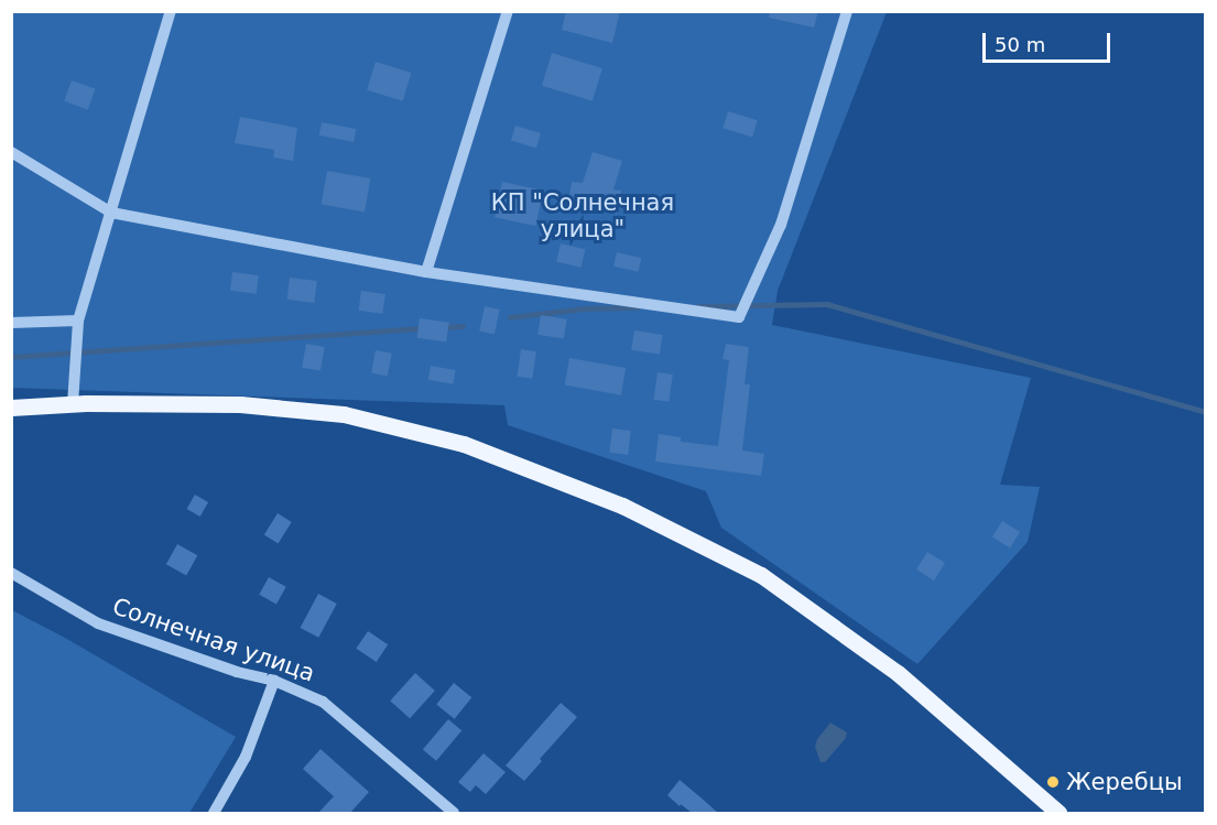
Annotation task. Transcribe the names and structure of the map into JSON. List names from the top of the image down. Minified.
{"streets":{"street":["Солнечная улица"]},"parks":["КП \"Солнечная улица\""],"places":["Жеребцы"],"scale_bar":"50 m"}
